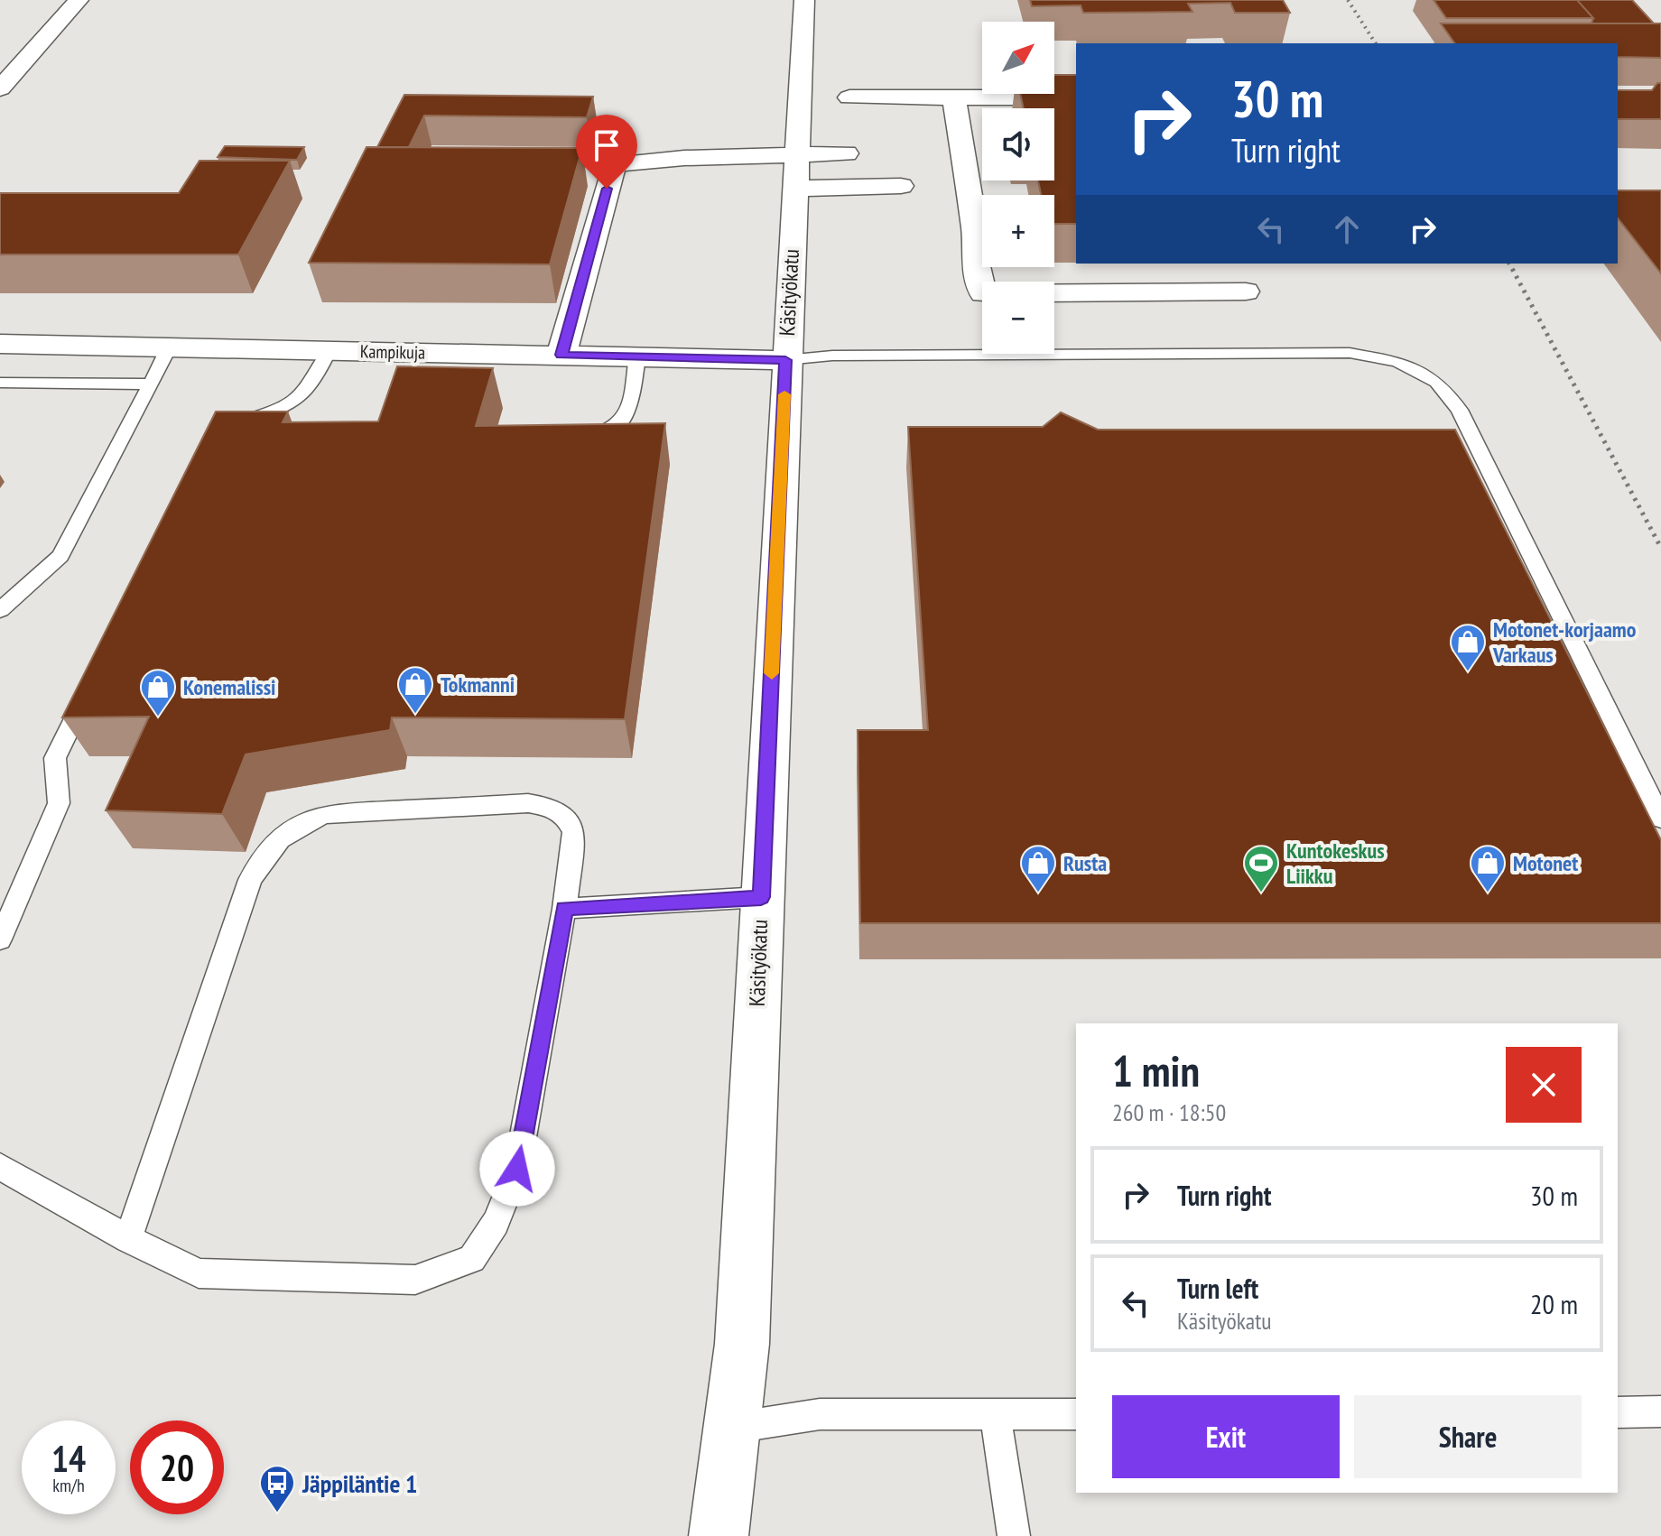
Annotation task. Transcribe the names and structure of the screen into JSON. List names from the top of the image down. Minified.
{"streets":{"street":["Käsityökatu","Kampikuja"]},"crossings":[["Käsityökatu","Kampikuja"]],"places":{"shop":["Motonet-korjaamo Varkaus","Tokmanni","Konemalissi","Rusta","Motonet"],"sports":["Kuntokeskus Liikku"],"bus stop":["Jäppiläntie 1"]},"north":"top right","page":{"map_buttons":["+","−"],"turn":["30 m","Turn right"],"heading":["1 min","260 m · 18:50"],"list":[{"name":"Turn right","value":"30 m"},{"name":"Turn left","note":"Käsityökatu","value":"20 m"}],"buttons":["Exit","Share"],"speed":"14 km/h","limit":"20"}}
